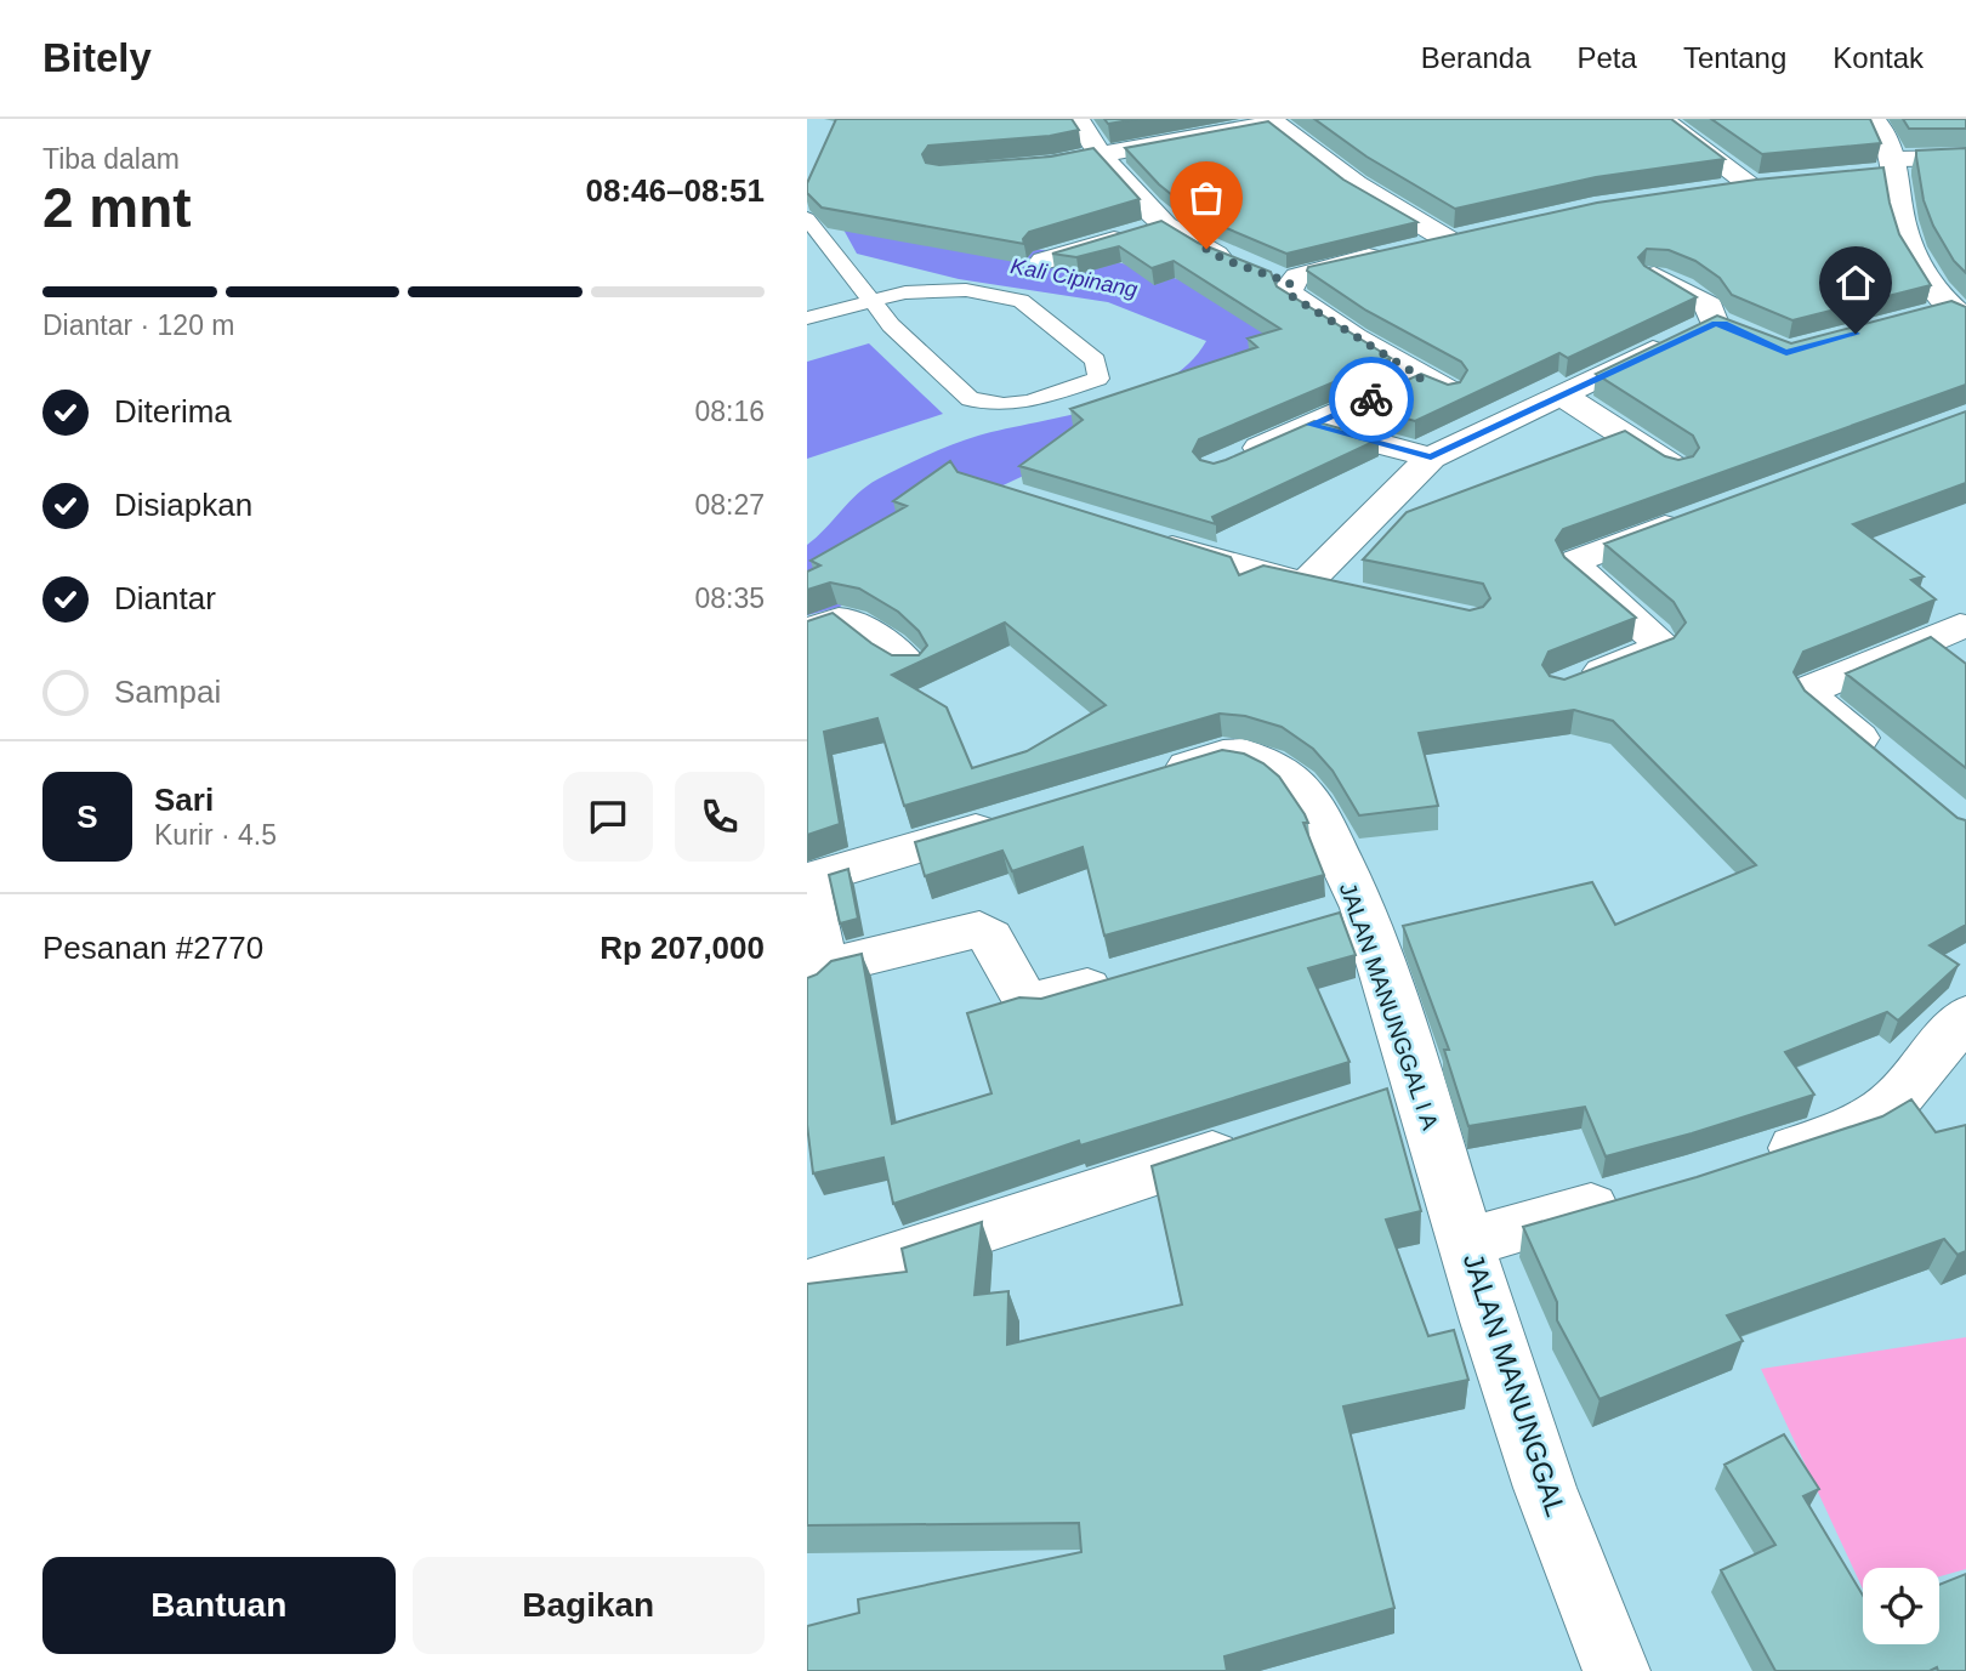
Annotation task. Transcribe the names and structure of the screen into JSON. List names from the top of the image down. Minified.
{"streets":{"street":["JALAN MANUNGGAL I A","JALAN MANUNGGAL"]},"crossings":[["JALAN MANUNGGAL I A","JALAN MANUNGGAL"]],"water":["Kali Cipinang"],"page":{"header":"Bitely","nav":["Beranda","Peta","Tentang","Kontak"],"heading":["2 mnt","Tiba dalam","08:46–08:51"],"panel":["Sari","Kurir · 4.5","Pesanan #2770","Rp 207,000"],"bar":"Diantar · 120 m","list":[["Diterima","08:16"],["Disiapkan","08:27"],["Diantar","08:35"],"Sampai"],"round":"S","buttons":["Bantuan","Bagikan"]}}
